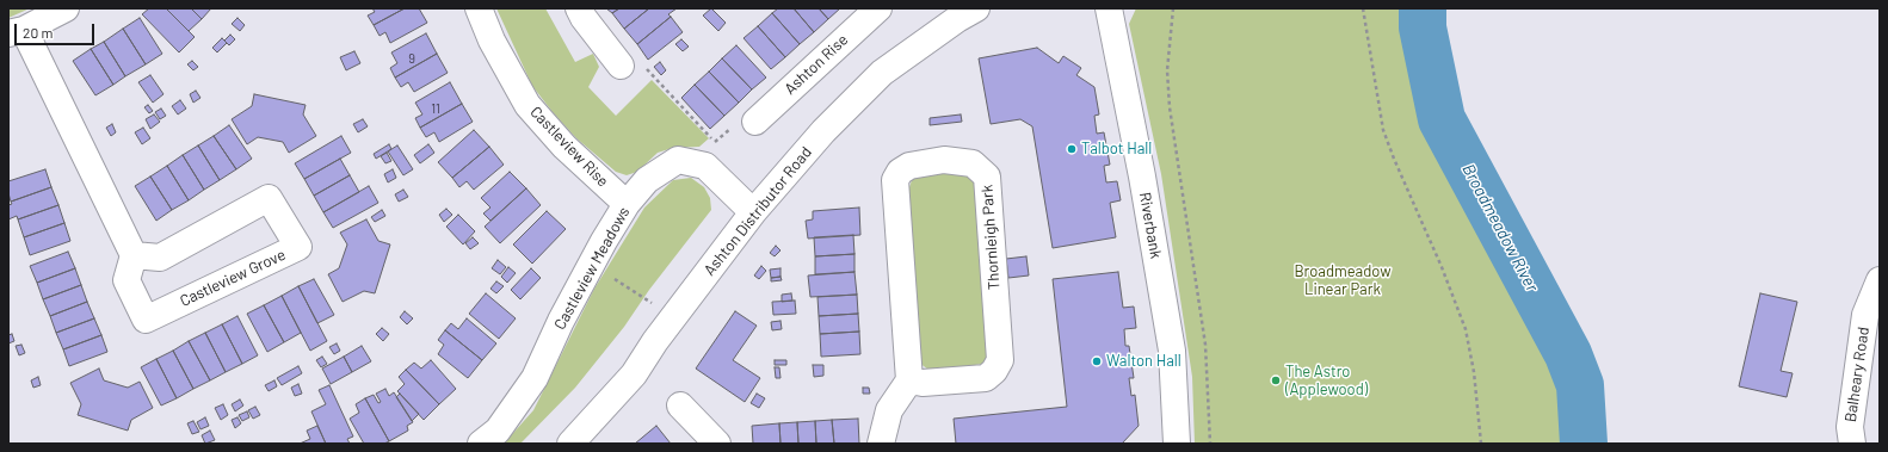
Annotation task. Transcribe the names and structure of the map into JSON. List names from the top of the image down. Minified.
{"streets":{"street":["Ashton Rise","Castleview Rise","Ashton Distributor Road","Riverbank","Thornleigh Park","Castleview Meadows","Castleview Grove","Balheary Road"]},"crossings":[["Castleview Rise","Castleview Meadows"]],"water":["Broadmeadow River"],"parks":["Broadmeadow Linear Park"],"places":["Talbot Hall","Walton Hall","The Astro (Applewood)"],"house_numbers":["9","11"],"scale_bar":"20 m"}
